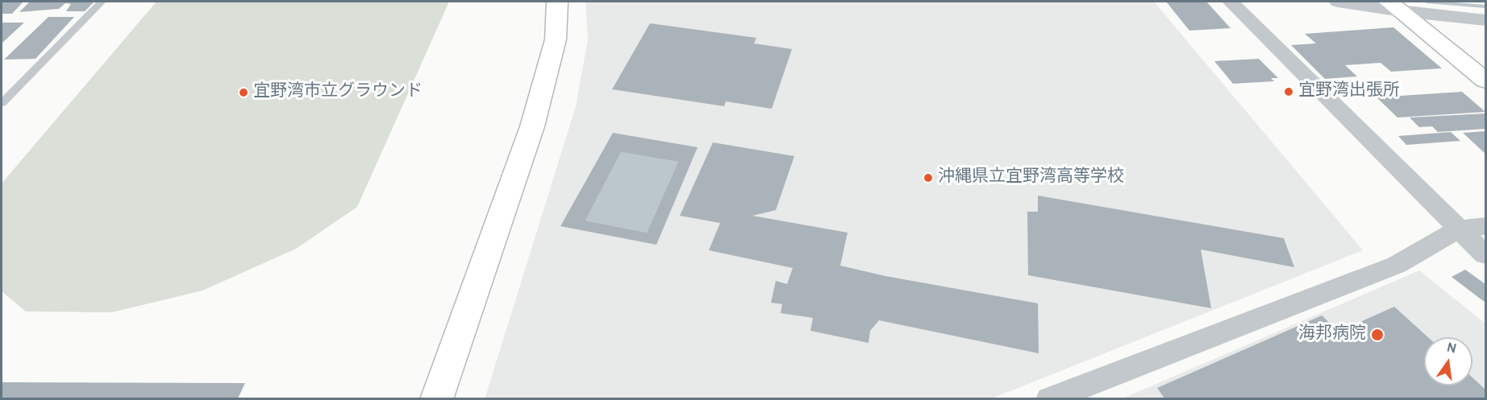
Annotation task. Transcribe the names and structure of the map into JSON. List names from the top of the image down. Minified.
{"places":["宜野湾出張所","宜野湾市立グラウンド","沖縄県立宜野湾高等学校","海邦病院"],"north":"top"}
